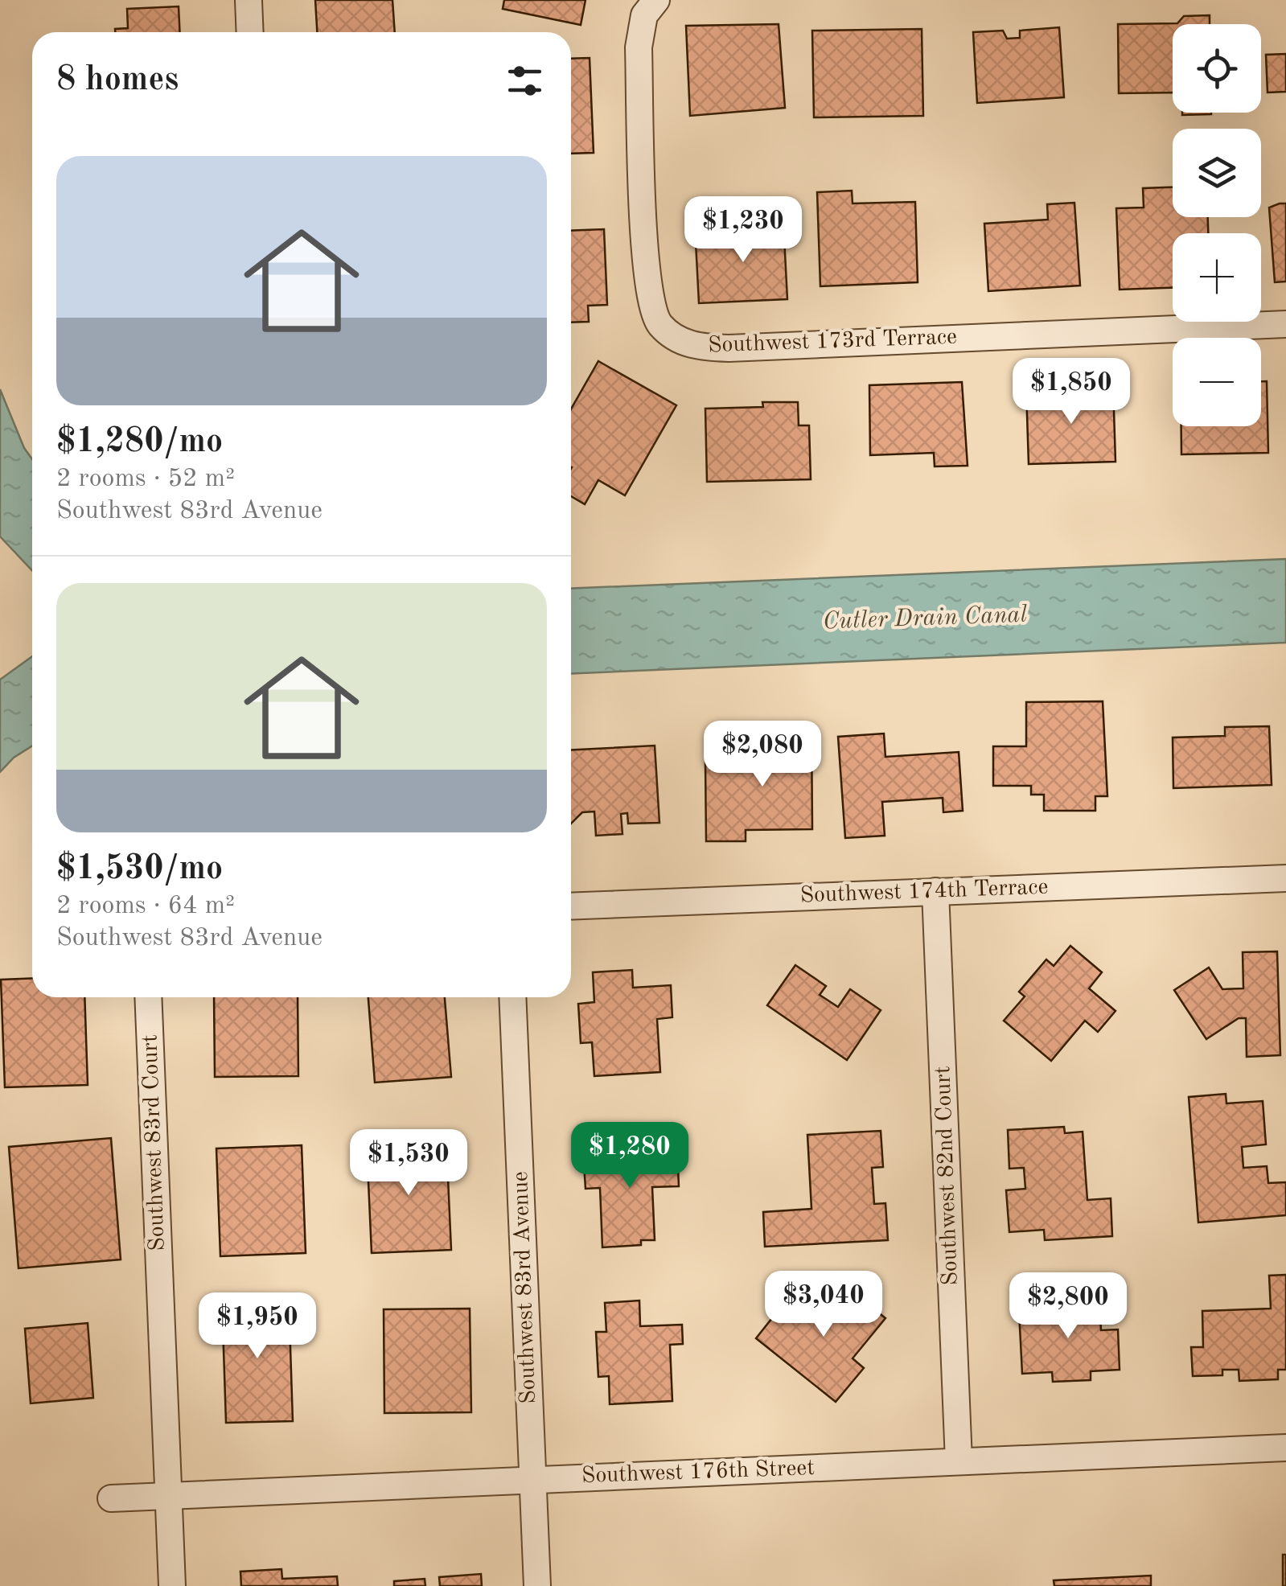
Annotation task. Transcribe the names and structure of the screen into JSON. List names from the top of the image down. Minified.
{"streets":{"street":["Southwest 173rd Terrace","Southwest 174th Terrace","Southwest 83rd Court","Southwest 82nd Court","Southwest 83rd Avenue","Southwest 176th Street"]},"crossings":[["Southwest 174th Terrace","Southwest 82nd Court"],["Southwest 83rd Court","Southwest 176th Street"],["Southwest 82nd Court","Southwest 176th Street"],["Southwest 83rd Avenue","Southwest 176th Street"]],"water":["Cutler Drain Canal"],"page":{"map_buttons":["+","−"],"heading":"8 homes","list":[{"name":"$1,280/mo","note":"2 rooms · 52 m² · Southwest 83rd Avenue"},{"name":"$1,530/mo","note":"2 rooms · 64 m² · Southwest 83rd Avenue"}],"price":["$1,230","$1,850","$2,080","$1,280","$1,530","$3,040","$2,800","$1,950"]}}
